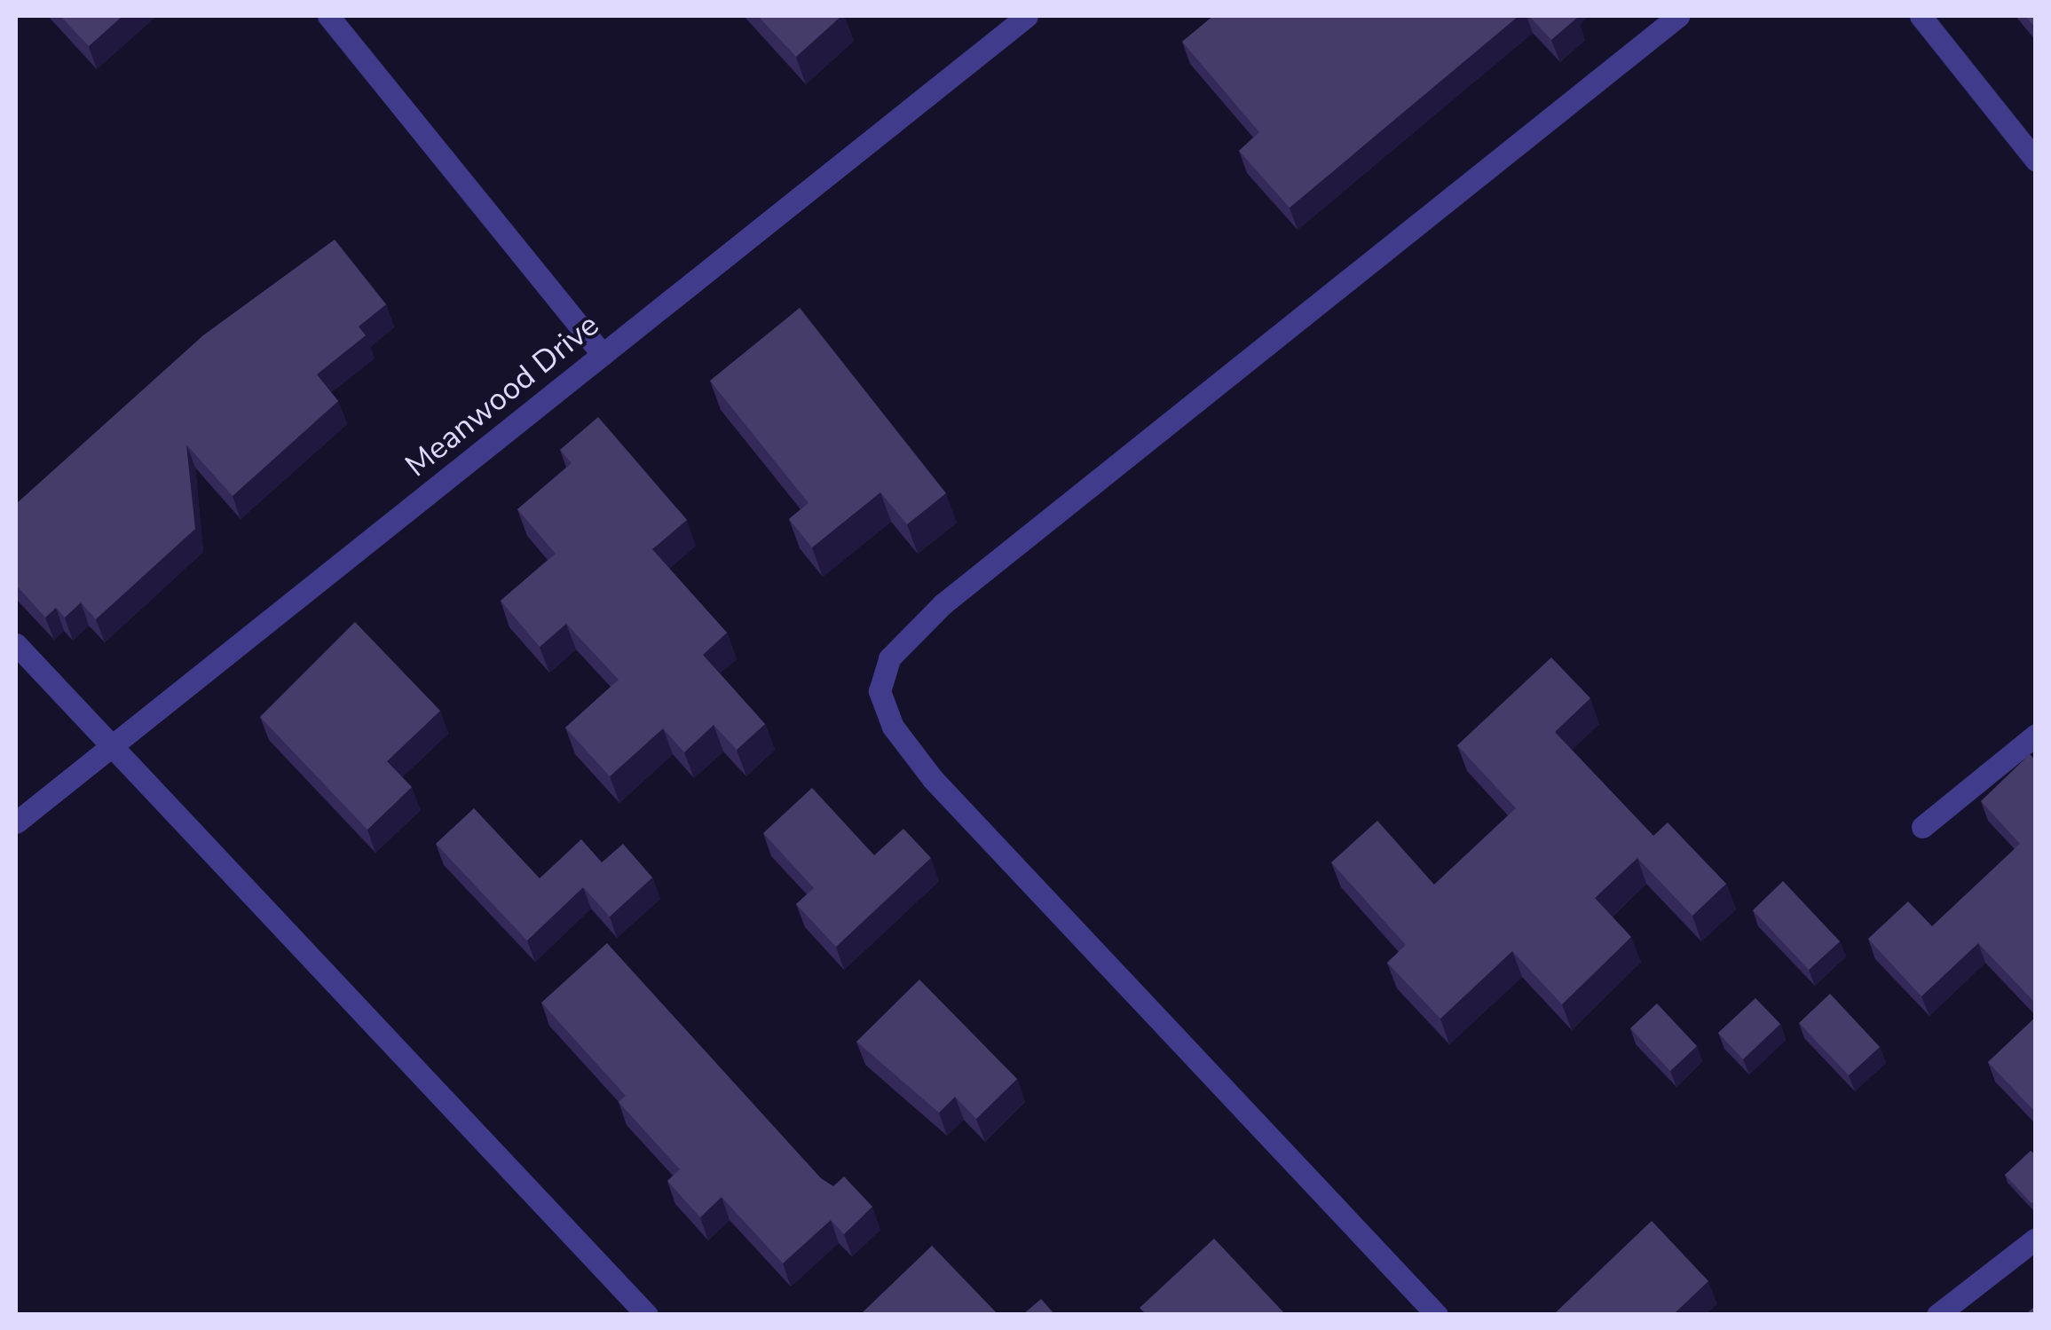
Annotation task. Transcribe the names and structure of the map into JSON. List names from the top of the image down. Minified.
{"streets":{"street":["Meanwood Drive"]}}
